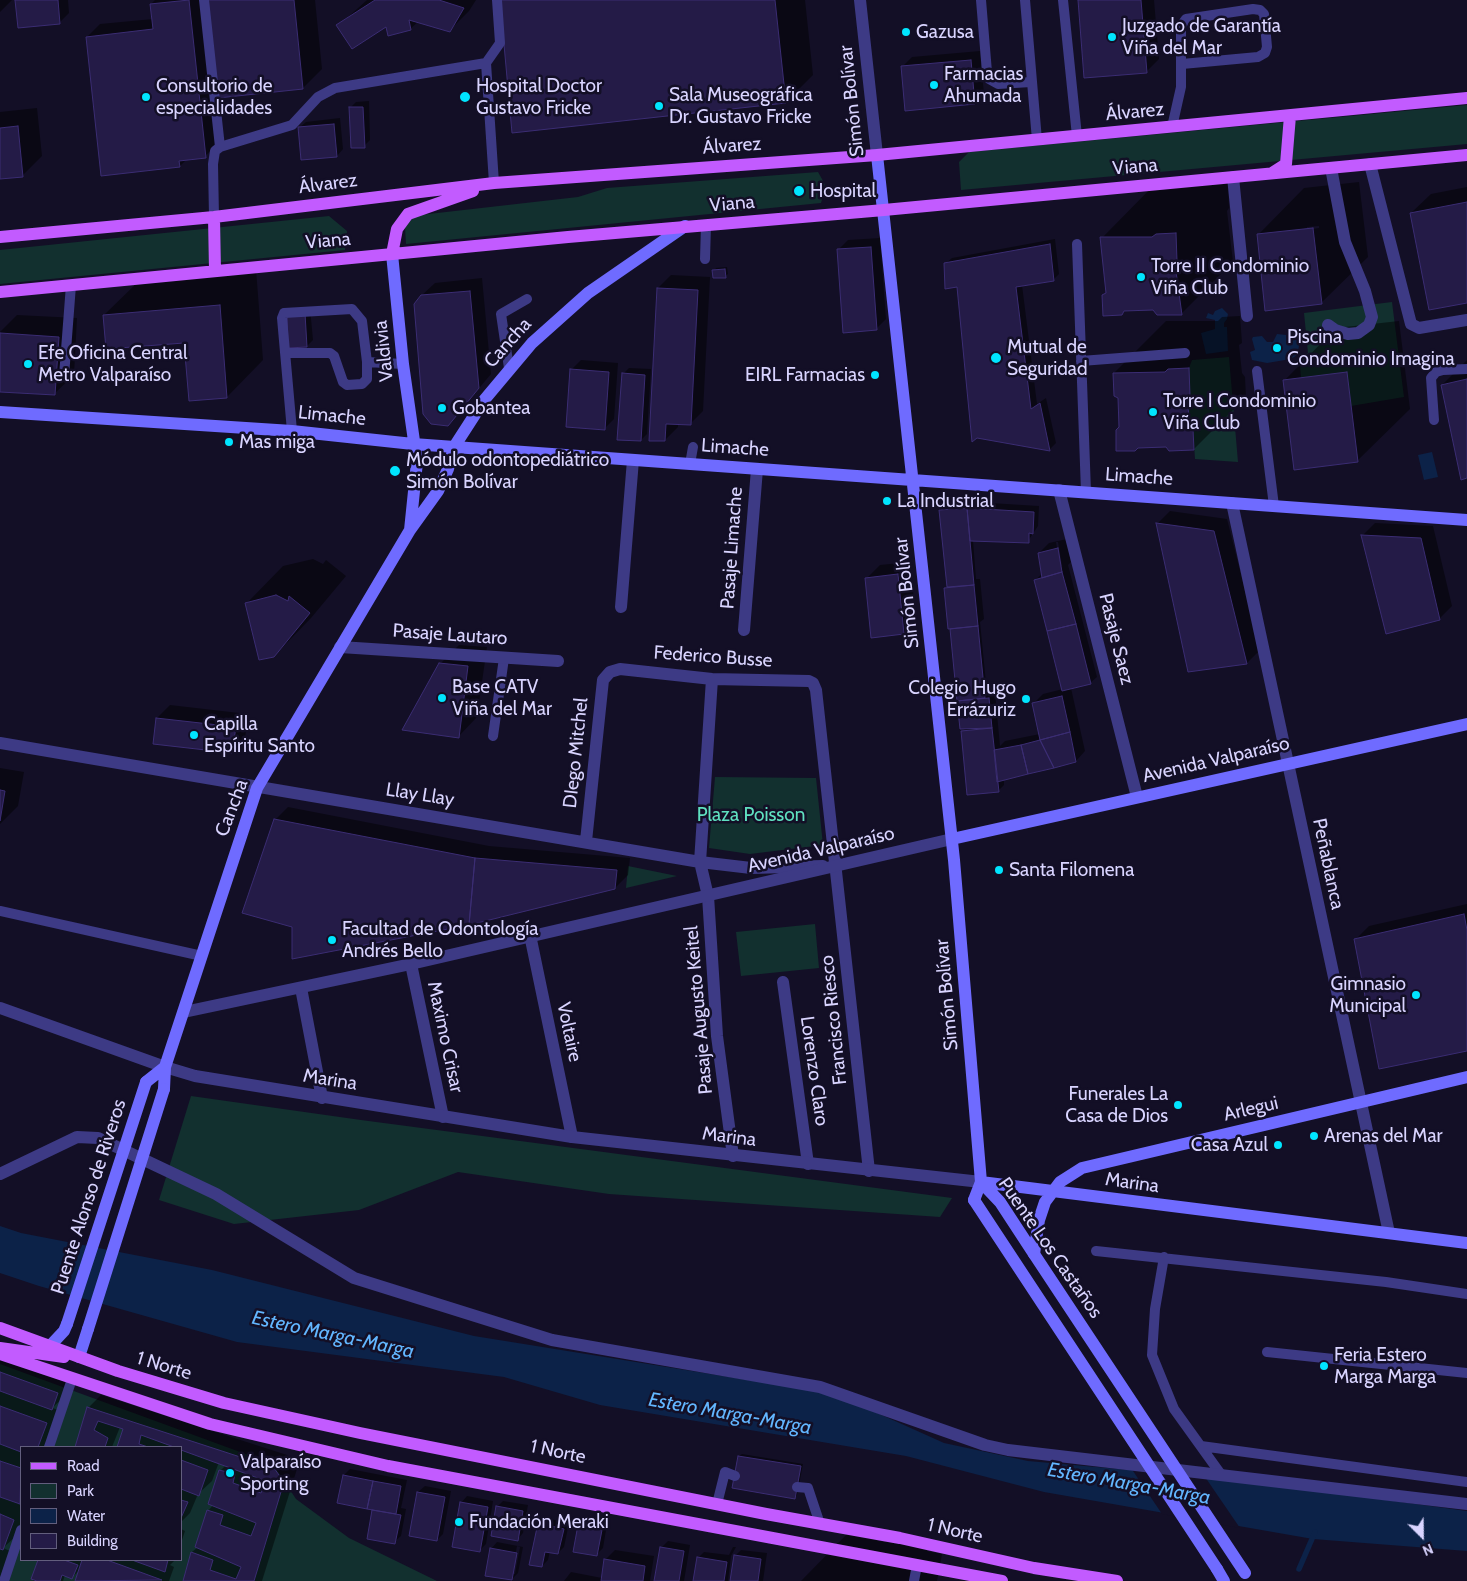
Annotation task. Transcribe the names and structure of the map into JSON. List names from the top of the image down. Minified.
{"streets":{"main road":["Simón Bolívar","Álvarez","Viana","Cancha","Valdivia","Limache","Avenida Valparaíso","Marina","Arlegui","Puente Alonso de Riveros","Puente Los Castaños","1 Norte"],"street":["Pasaje Limache","Pasaje Lautaro","Pasaje Saez","Federico Busse","DIego Mitchel","Llay Llay","Peñablanca","Pasaje Augusto Keitel","Francisco Riesco","Voltaire","Maximo Crisar","Lorenzo Claro"]},"crossings":[["Simón Bolívar","Álvarez"],["Simón Bolívar","Viana"],["Simón Bolívar","Limache"],["Simón Bolívar","Avenida Valparaíso"],["Simón Bolívar","Marina"],["Simón Bolívar","Puente Los Castaños"],["Viana","Cancha"],["Viana","Valdivia"],["Cancha","Valdivia"],["Cancha","Limache"],["Cancha","Pasaje Lautaro"],["Cancha","Avenida Valparaíso"],["Cancha","Llay Llay"],["Cancha","Marina"],["Cancha","Puente Alonso de Riveros"],["Valdivia","Limache"],["Limache","Pasaje Limache"],["Limache","Pasaje Saez"],["Limache","Peñablanca"],["Pasaje Saez","Avenida Valparaíso"],["Federico Busse","DIego Mitchel"],["Federico Busse","Pasaje Augusto Keitel"],["Federico Busse","Francisco Riesco"],["DIego Mitchel","Llay Llay"],["Avenida Valparaíso","Llay Llay"],["Avenida Valparaíso","Peñablanca"],["Avenida Valparaíso","Pasaje Augusto Keitel"],["Avenida Valparaíso","Francisco Riesco"],["Avenida Valparaíso","Voltaire"],["Avenida Valparaíso","Maximo Crisar"],["Llay Llay","Pasaje Augusto Keitel"],["Llay Llay","Francisco Riesco"],["Peñablanca","Marina"],["Peñablanca","Arlegui"],["Pasaje Augusto Keitel","Marina"],["Francisco Riesco","Marina"],["Voltaire","Marina"],["Maximo Crisar","Marina"],["Lorenzo Claro","Marina"],["Marina","Arlegui"],["Marina","Puente Alonso de Riveros"],["Marina","Puente Los Castaños"],["Puente Alonso de Riveros","1 Norte"]],"water":["Estero Marga-Marga"],"parks":["Plaza Poisson"],"places":["Gazusa","Juzgado de Garantía Viña del Mar","Farmacias Ahumada","Consultorio de especialidades","Hospital Doctor Gustavo Fricke","Sala Museográfica Dr. Gustavo Fricke","Hospital","Torre II Condominio Viña Club","Piscina Condominio Imagina","Mutual de Seguridad","Efe Oficina Central Metro Valparaíso","EIRL Farmacias","Gobantea","Torre I Condominio Viña Club","Mas miga","Módulo odontopediátrico Simón Bolívar","La Industrial","Base CATV Viña del Mar","Colegio Hugo Errázuriz","Capilla Espíritu Santo","Santa Filomena","Facultad de Odontología Andrés Bello","Gimnasio Municipal","Funerales La Casa de Dios","Arenas del Mar","Casa Azul","Feria Estero Marga Marga","Valparaíso Sporting","Fundación Meraki"],"legend":["Road","Park","Water","Building"],"north":"bottom right"}
